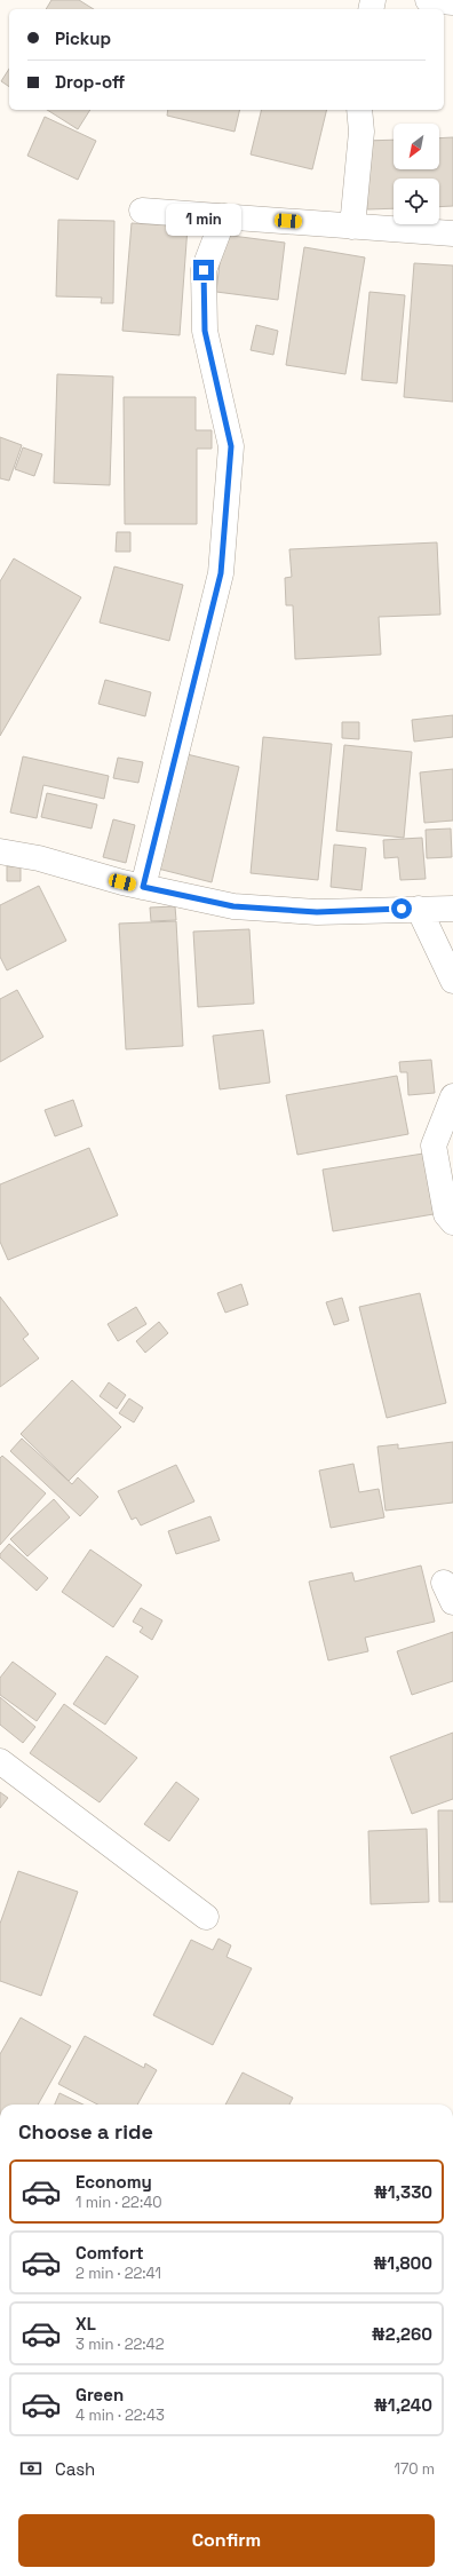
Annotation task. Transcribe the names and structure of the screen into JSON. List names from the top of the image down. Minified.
{"north":"bottom left","page":{"banner":["Pickup","Drop-off"],"bubble":"1 min","heading":"Choose a ride","list":[{"name":"Economy","note":"1 min · 22:40","value":"₦1,330"},{"name":"Comfort","note":"2 min · 22:41","value":"₦1,800"},{"name":"XL","note":"3 min · 22:42","value":"₦2,260"},{"name":"Green","note":"4 min · 22:43","value":"₦1,240"}],"pay":["Cash","170 m"],"buttons":"Confirm"}}
